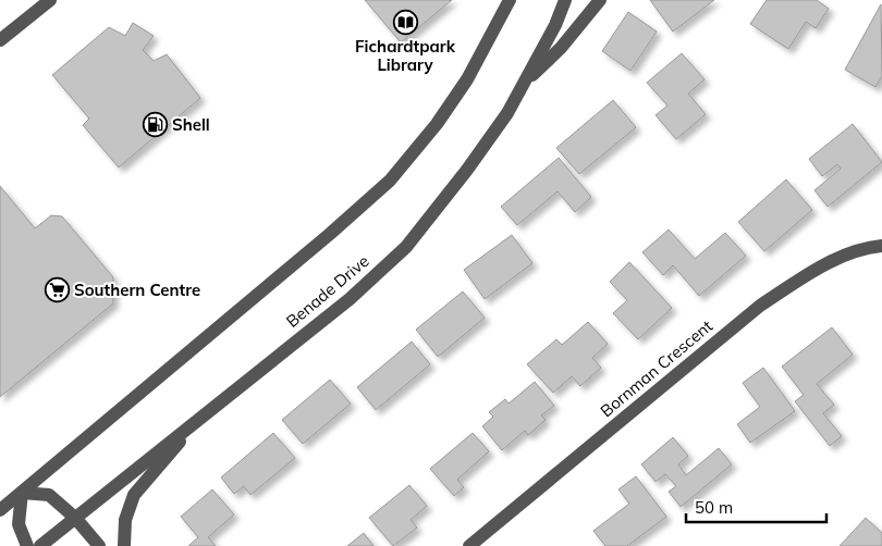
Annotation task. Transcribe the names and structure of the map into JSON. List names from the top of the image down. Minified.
{"streets":{"street":["Benade Drive","Bornman Crescent"]},"places":{"library":["Fichardtpark Library"],"fuel station":["Shell"],"supermarket":["Southern Centre"]},"scale_bar":"50 m"}
